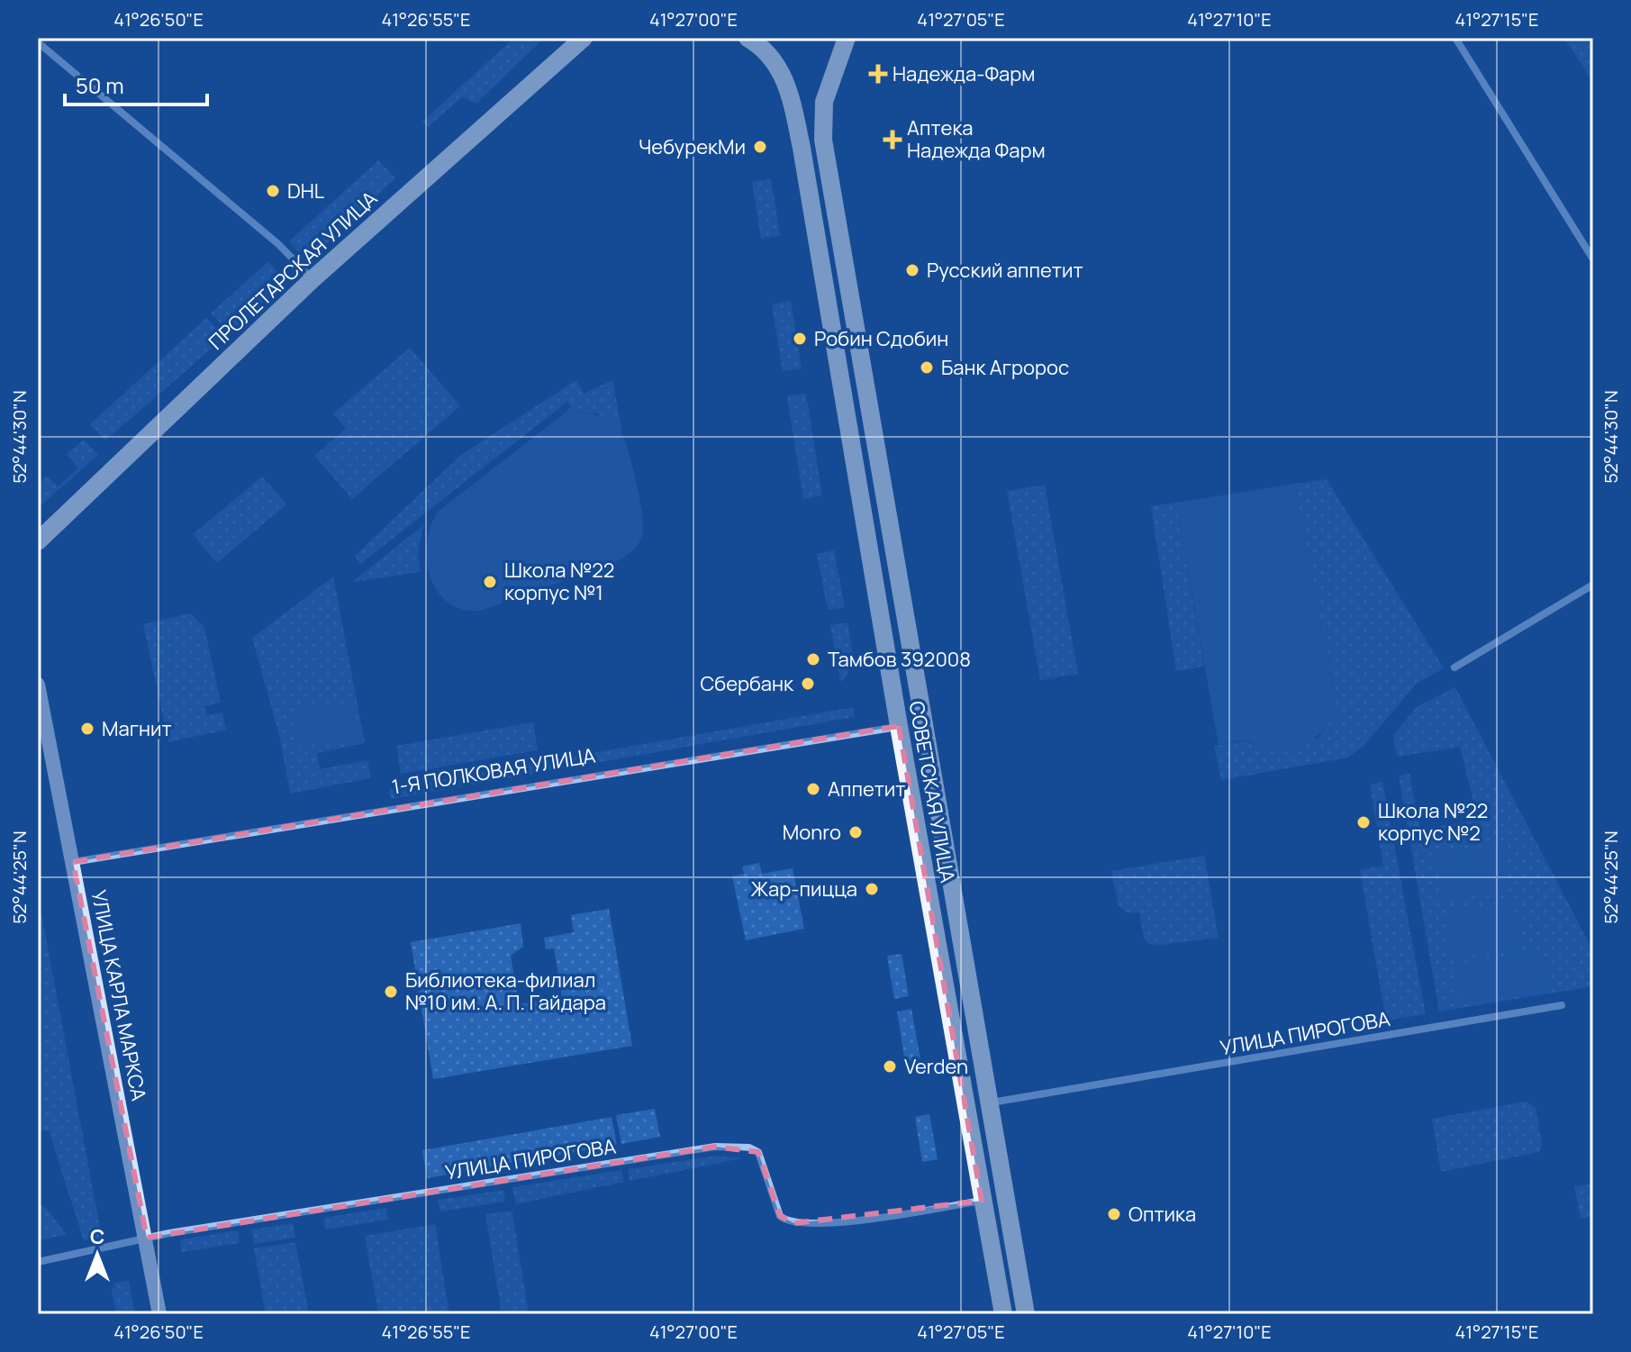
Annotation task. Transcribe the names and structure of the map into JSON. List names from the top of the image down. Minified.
{"streets":{"main road":["ПРОЛЕТАРСКАЯ УЛИЦА","1-Я ПОЛКОВАЯ УЛИЦА","СОВЕТСКАЯ УЛИЦА","УЛИЦА КАРЛА МАРКСА"],"street":["УЛИЦА ПИРОГОВА"]},"crossings":[["1-Я ПОЛКОВАЯ УЛИЦА","СОВЕТСКАЯ УЛИЦА"],["1-Я ПОЛКОВАЯ УЛИЦА","УЛИЦА КАРЛА МАРКСА"],["СОВЕТСКАЯ УЛИЦА","УЛИЦА ПИРОГОВА"],["УЛИЦА КАРЛА МАРКСА","УЛИЦА ПИРОГОВА"]],"places":{"health":["Надежда-Фарм","Аптека Надежда Фарм"],"other":["ЧебурекМи","DHL","Русский аппетит","Робин Сдобин","Банк Агророс","Школа №22 корпус №1","Тамбов 392008","Сбербанк","Магнит","Аппетит","Школа №22 корпус №2","Monro","Жар-пицца","Библиотека-филиал №10 им. А. П. Гайдара","Verden","Оптика"]},"scale_bar":"50 m","north":"top","coordinates":["41°26'50\"E","41°26'55\"E","41°27'00\"E","41°27'05\"E","41°27'10\"E","41°27'15\"E","52°44'30\"N","52°44'25\"N"]}
